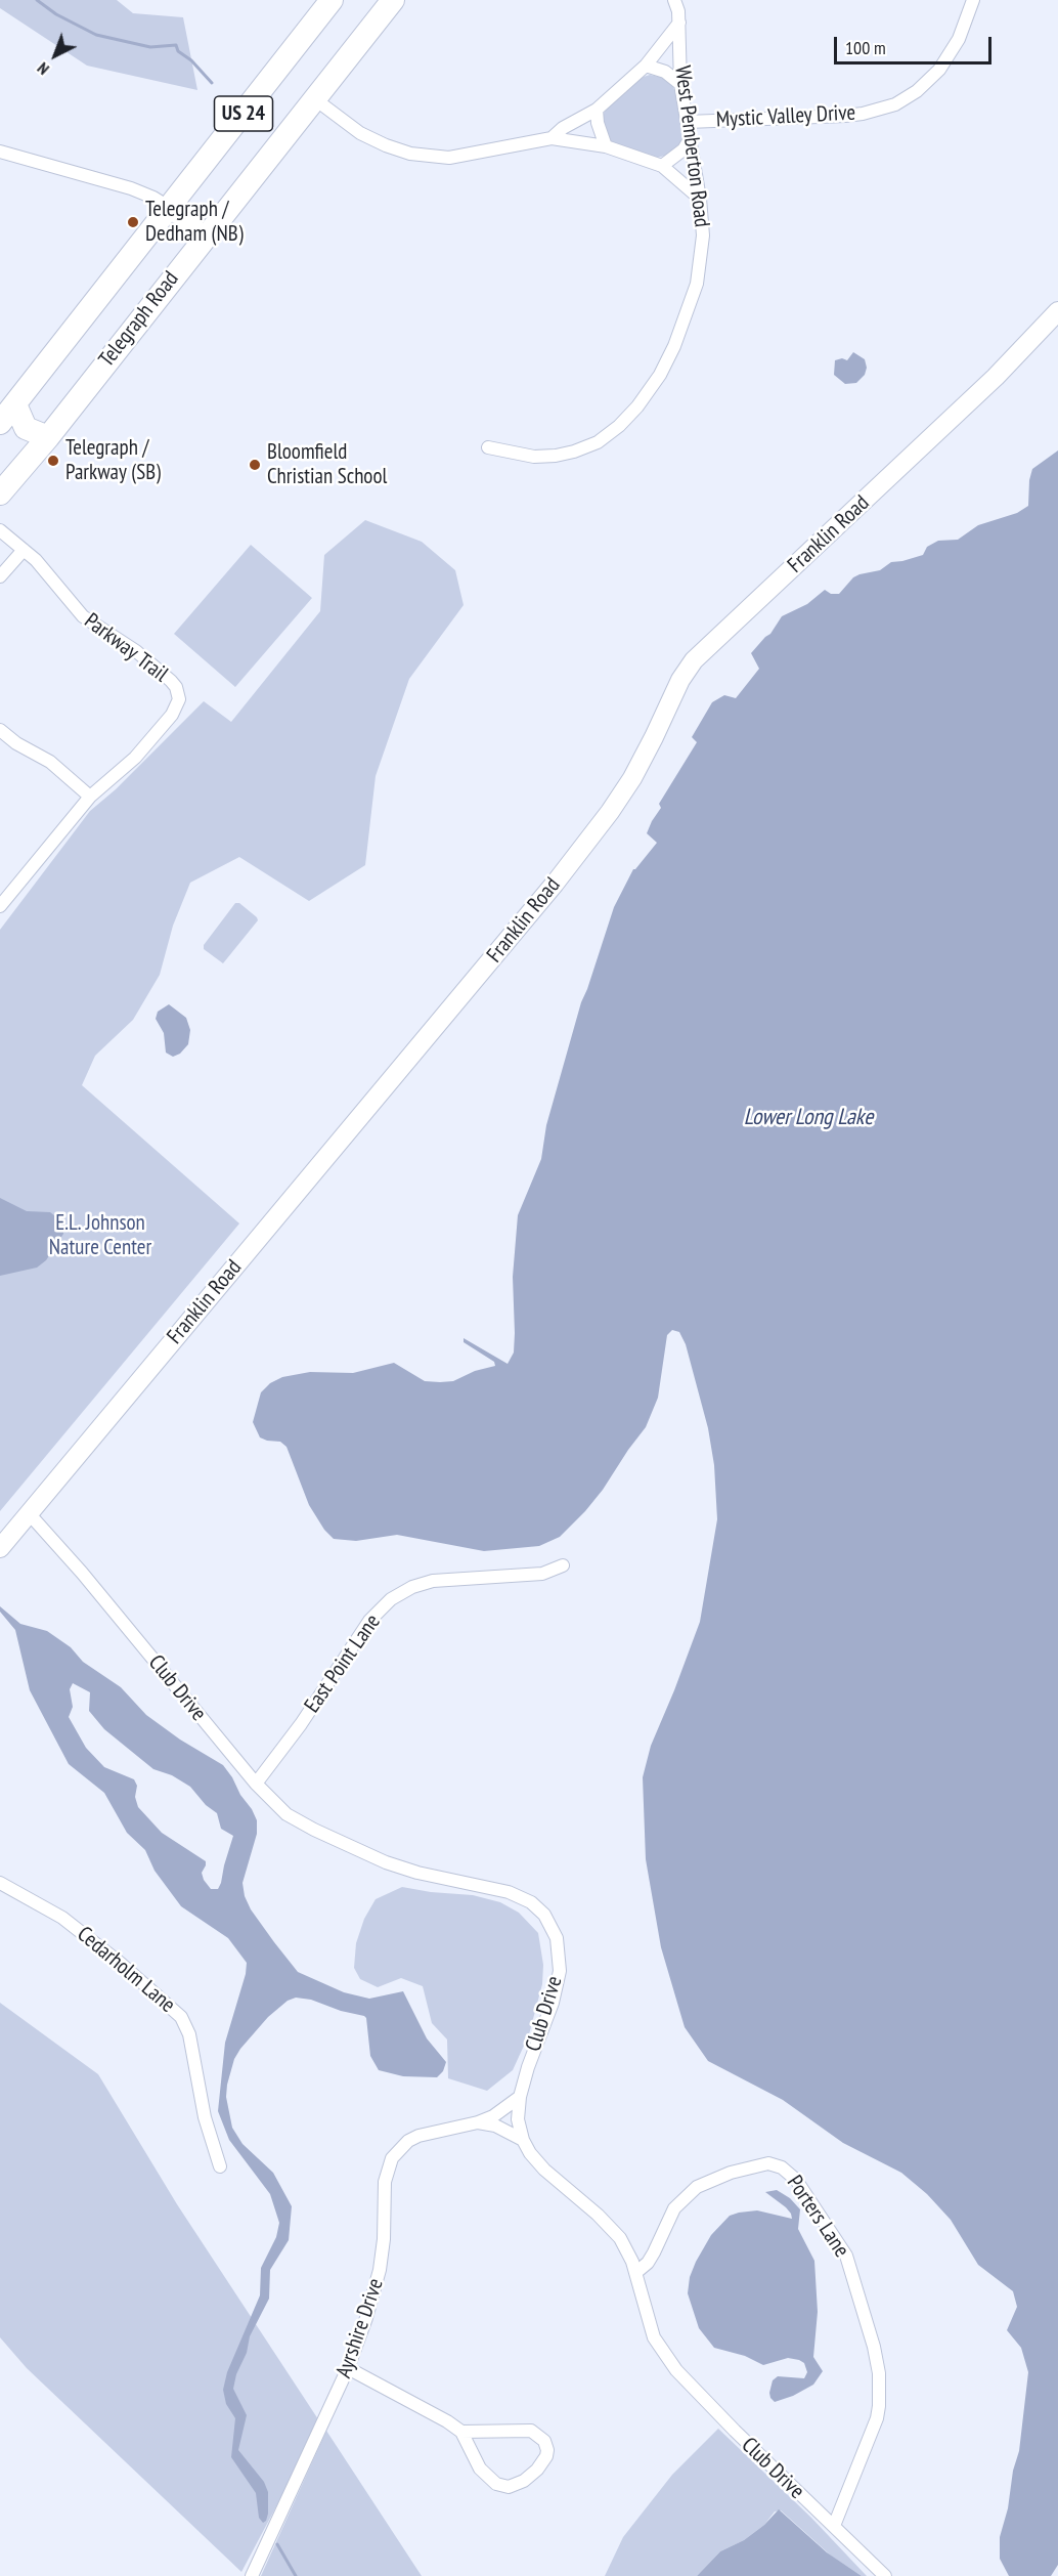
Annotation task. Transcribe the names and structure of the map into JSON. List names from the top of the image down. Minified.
{"streets":{"highway":["US 24","Telegraph Road"],"street":["Mystic Valley Drive","West Pemberton Road","Franklin Road","Parkway Trail","East Point Lane","Club Drive","Cedarholm Lane","Porters Lane","Ayrshire Drive"]},"crossings":[["Mystic Valley Drive","West Pemberton Road"],["Franklin Road","Club Drive"],["East Point Lane","Club Drive"],["Club Drive","Porters Lane"],["Club Drive","Ayrshire Drive"]],"water":["Lower Long Lake"],"parks":["E.L. Johnson Nature Center"],"places":["Telegraph / Dedham (NB)","Telegraph / Parkway (SB)","Bloomfield Christian School"],"scale_bar":"100 m","north":"bottom left"}
